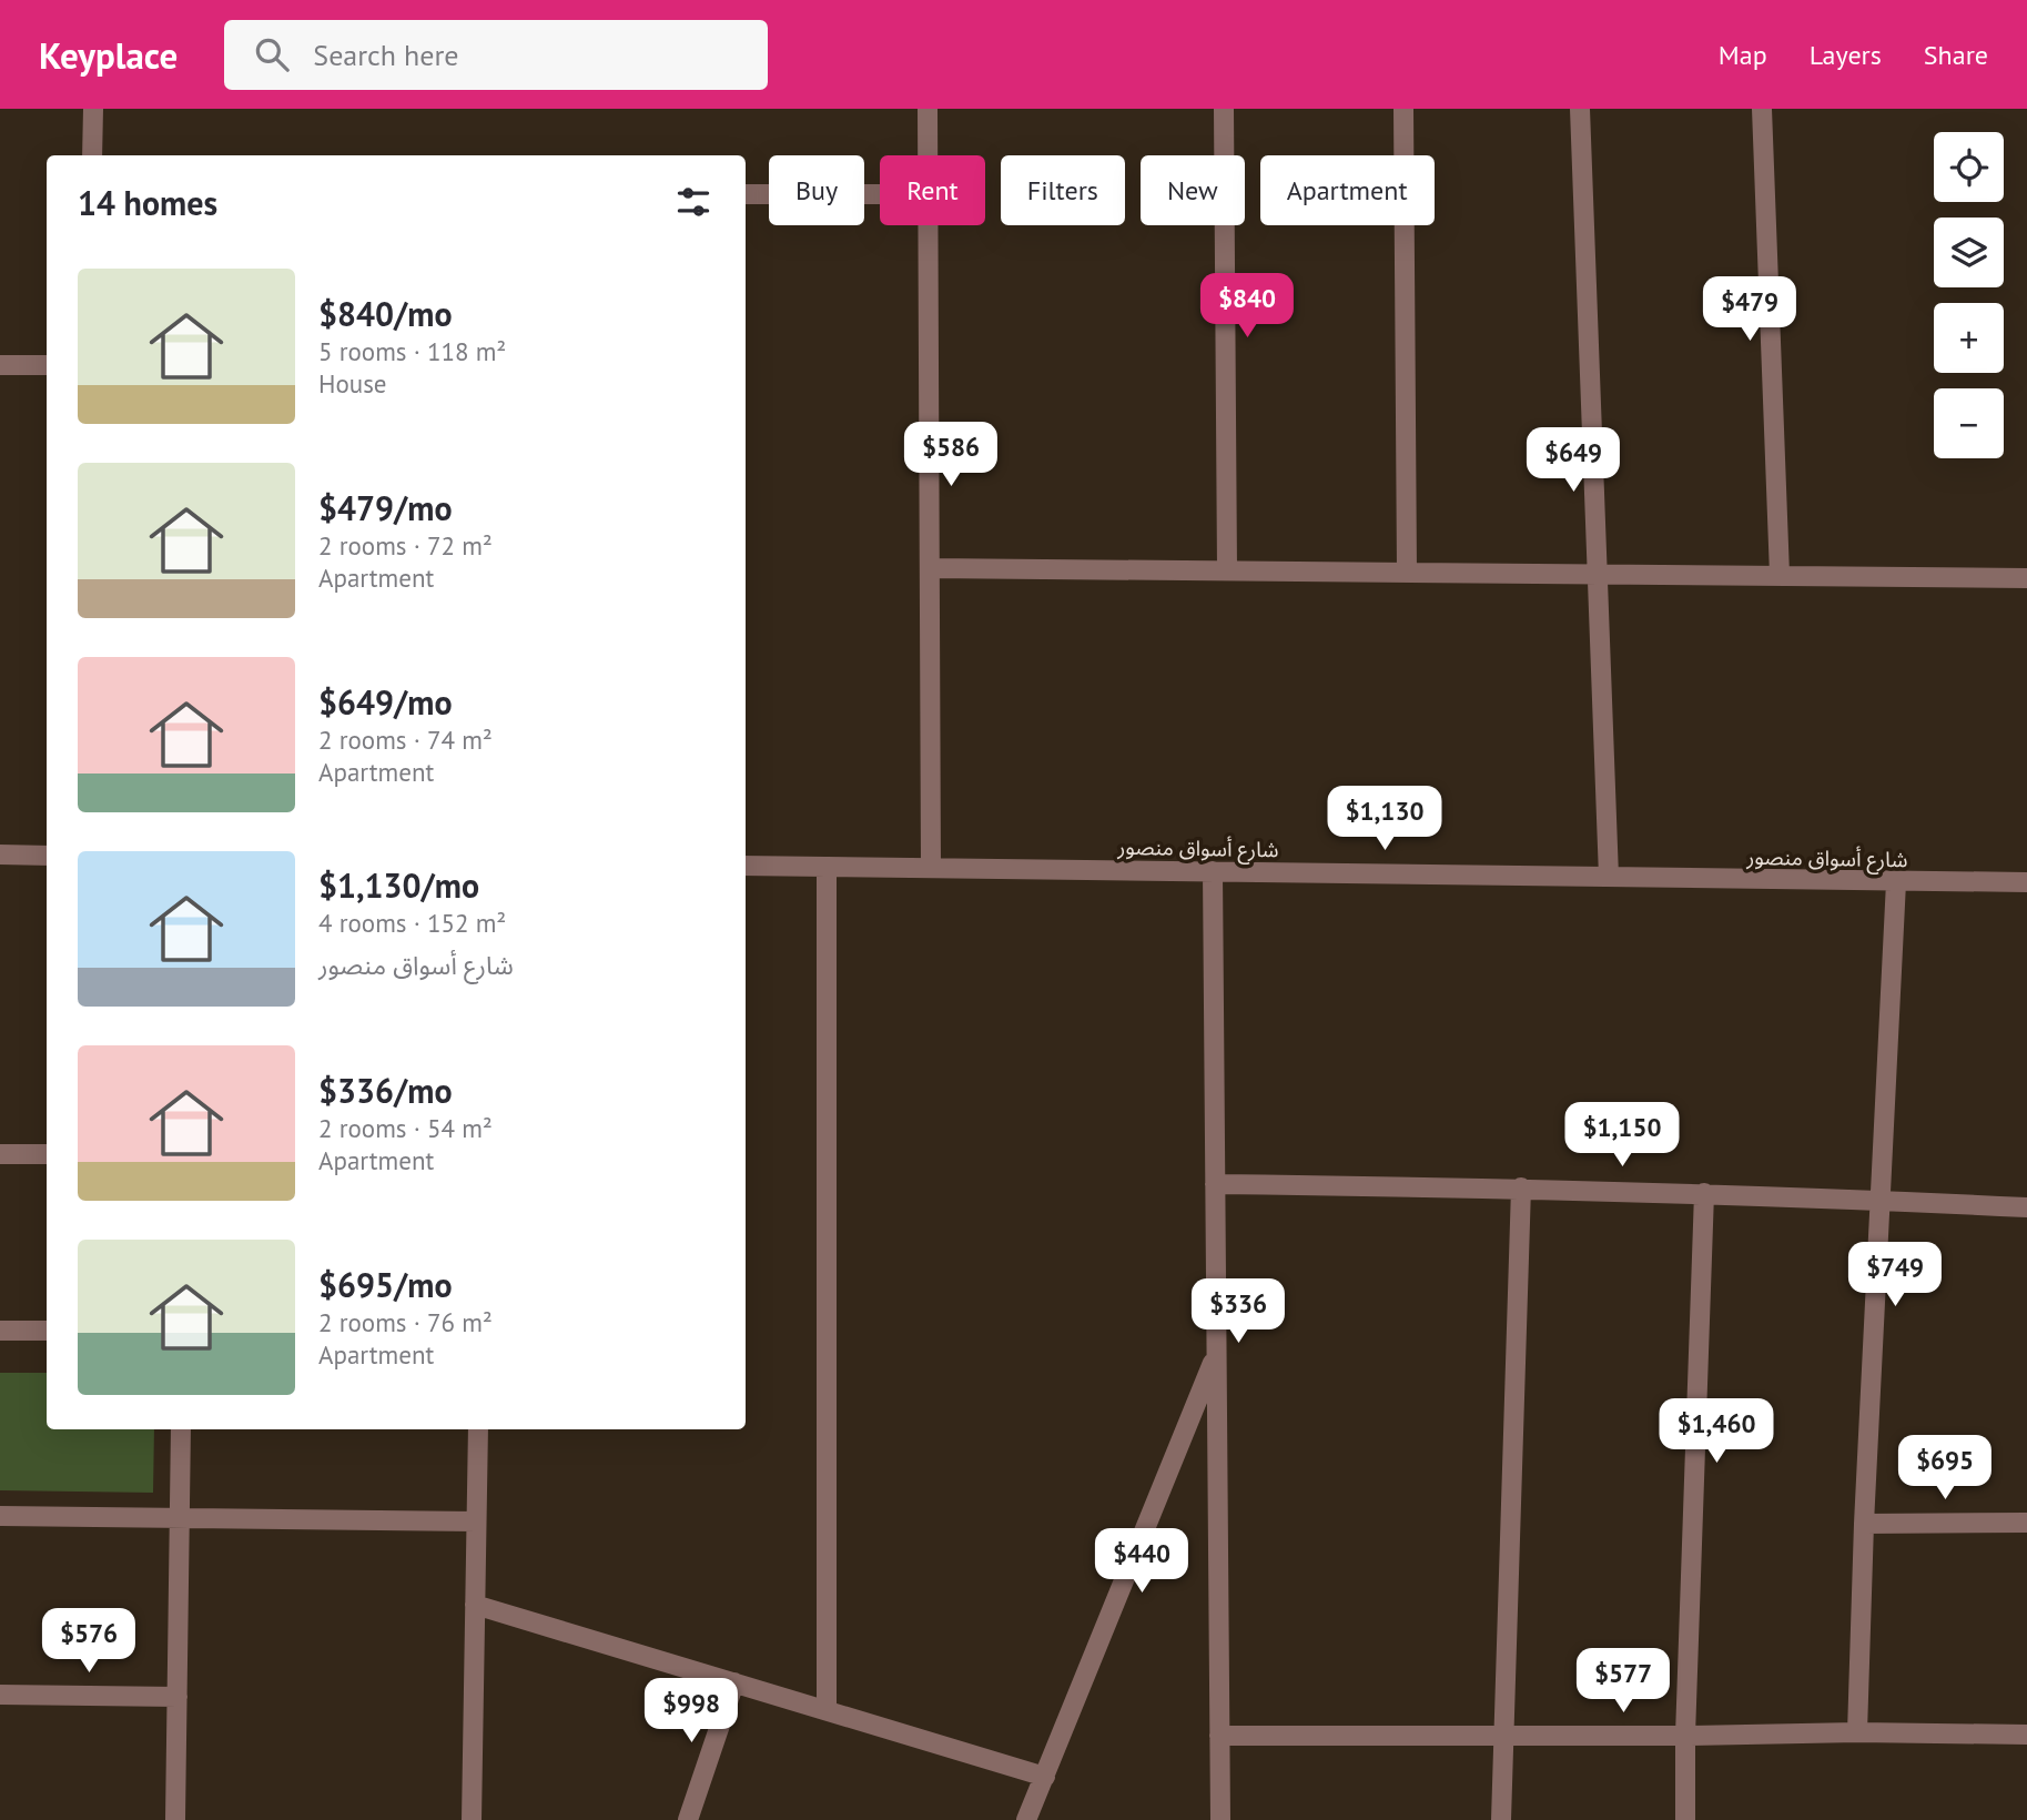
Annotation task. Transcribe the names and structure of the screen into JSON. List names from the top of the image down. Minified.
{"streets":{"street":["شارع أسواق منصور"]},"page":{"header":"Keyplace","search":"Search here","nav":["Map","Layers","Share"],"map_buttons":["+","−"],"chip":["Buy","Rent","Filters","New","Apartment"],"heading":"14 homes","list":[{"name":"$840/mo","note":"5 rooms · 118 m² · House"},{"name":"$479/mo","note":"2 rooms · 72 m² · Apartment"},{"name":"$649/mo","note":"2 rooms · 74 m² · Apartment"},{"name":"$1,130/mo","note":"4 rooms · 152 m² · شارع أسواق منصور"},{"name":"$336/mo","note":"2 rooms · 54 m² · Apartment"},{"name":"$695/mo","note":"2 rooms · 76 m² · Apartment"}],"price":["$840","$479","$586","$649","$1,130","$1,150","$749","$336","$1,460","$695","$440","$576","$577","$998"]}}
